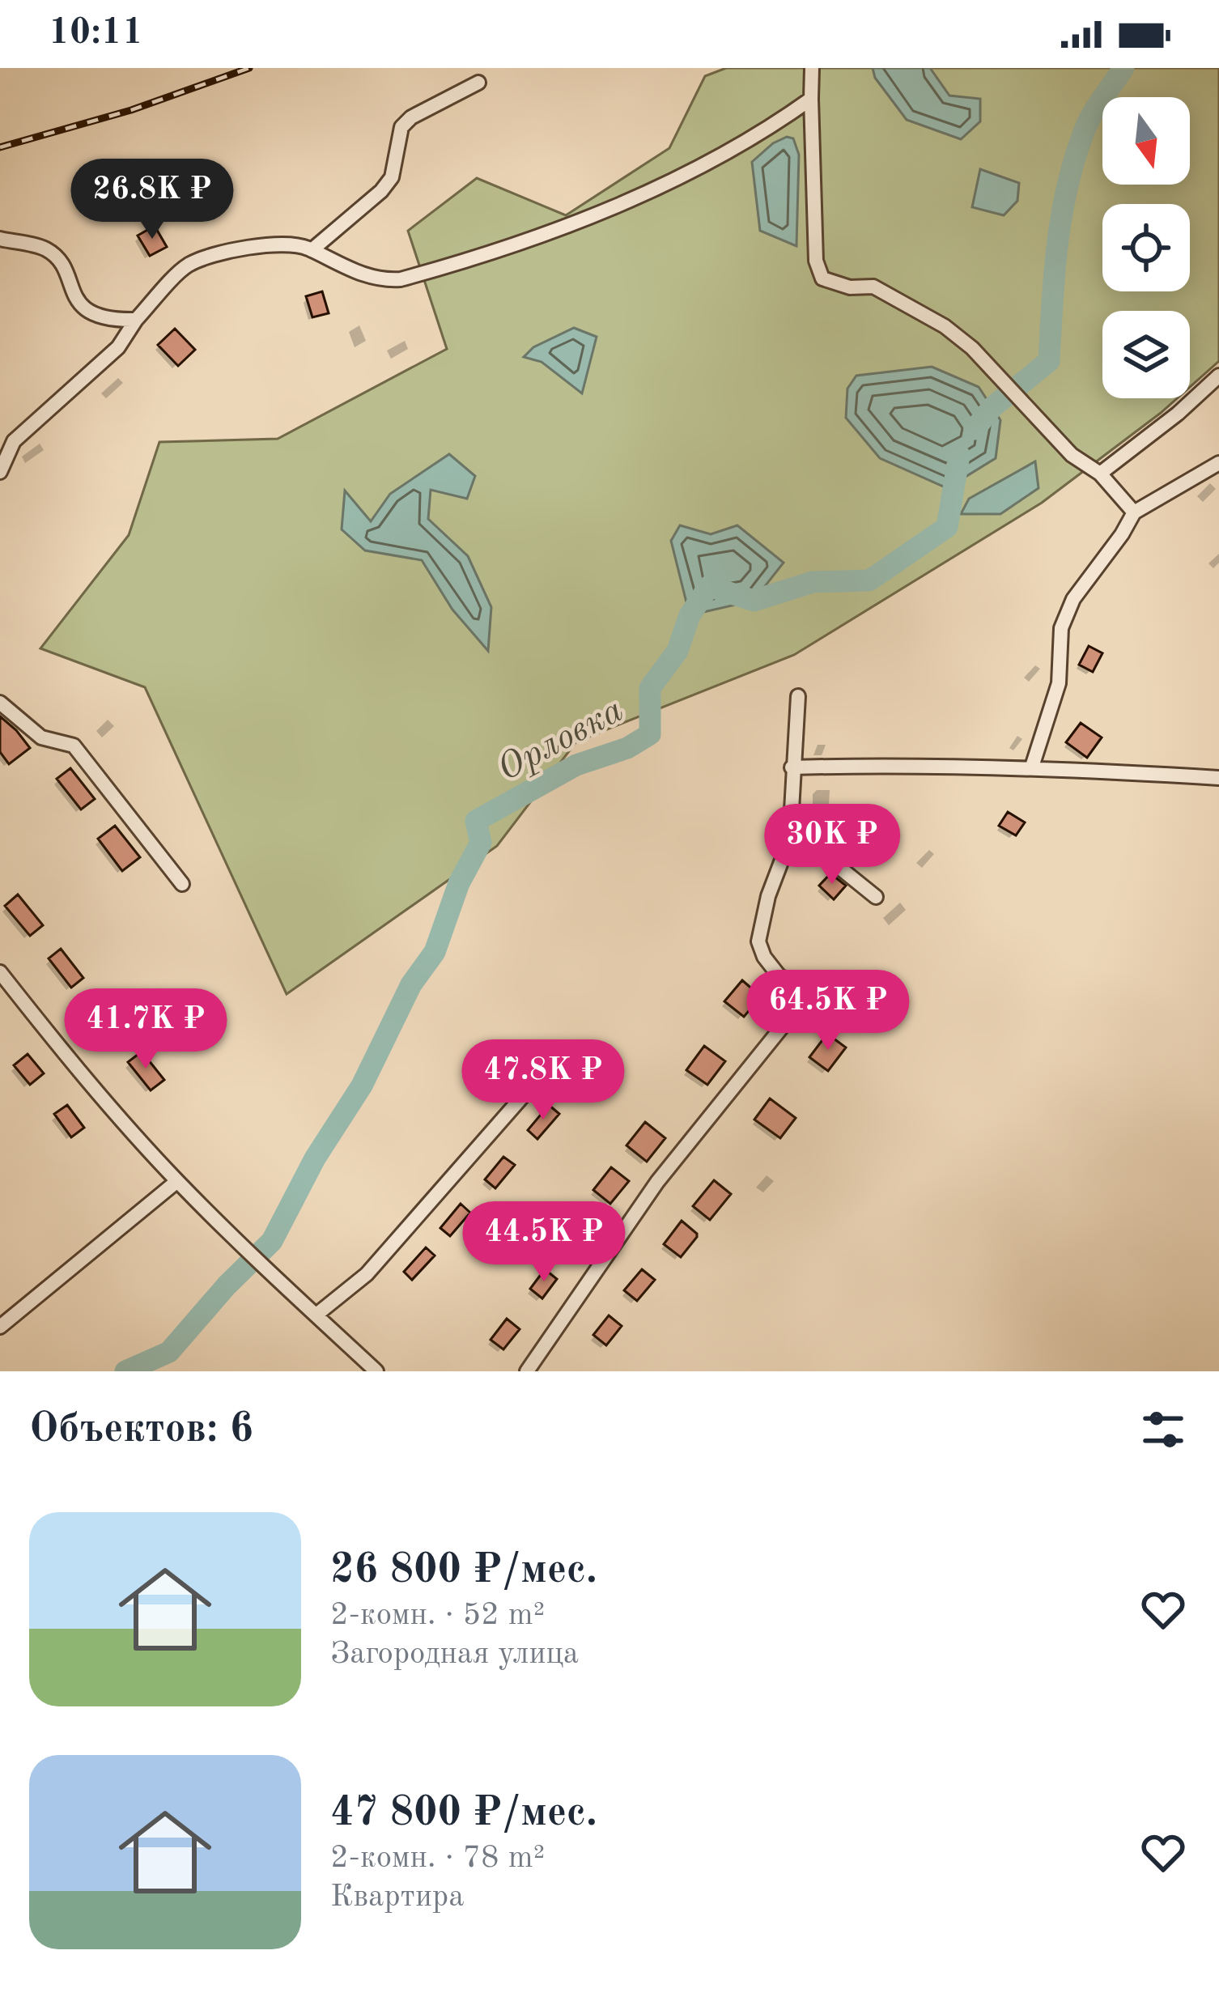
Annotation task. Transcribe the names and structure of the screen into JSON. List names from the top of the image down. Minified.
{"water":["Орловка"],"north":"bottom","page":{"status":"10:11","price":["26.8K ₽","30K ₽","64.5K ₽","41.7K ₽","47.8K ₽","44.5K ₽"],"heading":"Объектов: 6","list":[{"name":"26 800 ₽/мес.","note":"2-комн. · 52 m² · Загородная улица"},{"name":"47 800 ₽/мес.","note":"2-комн. · 78 m² · Квартира"}]}}
